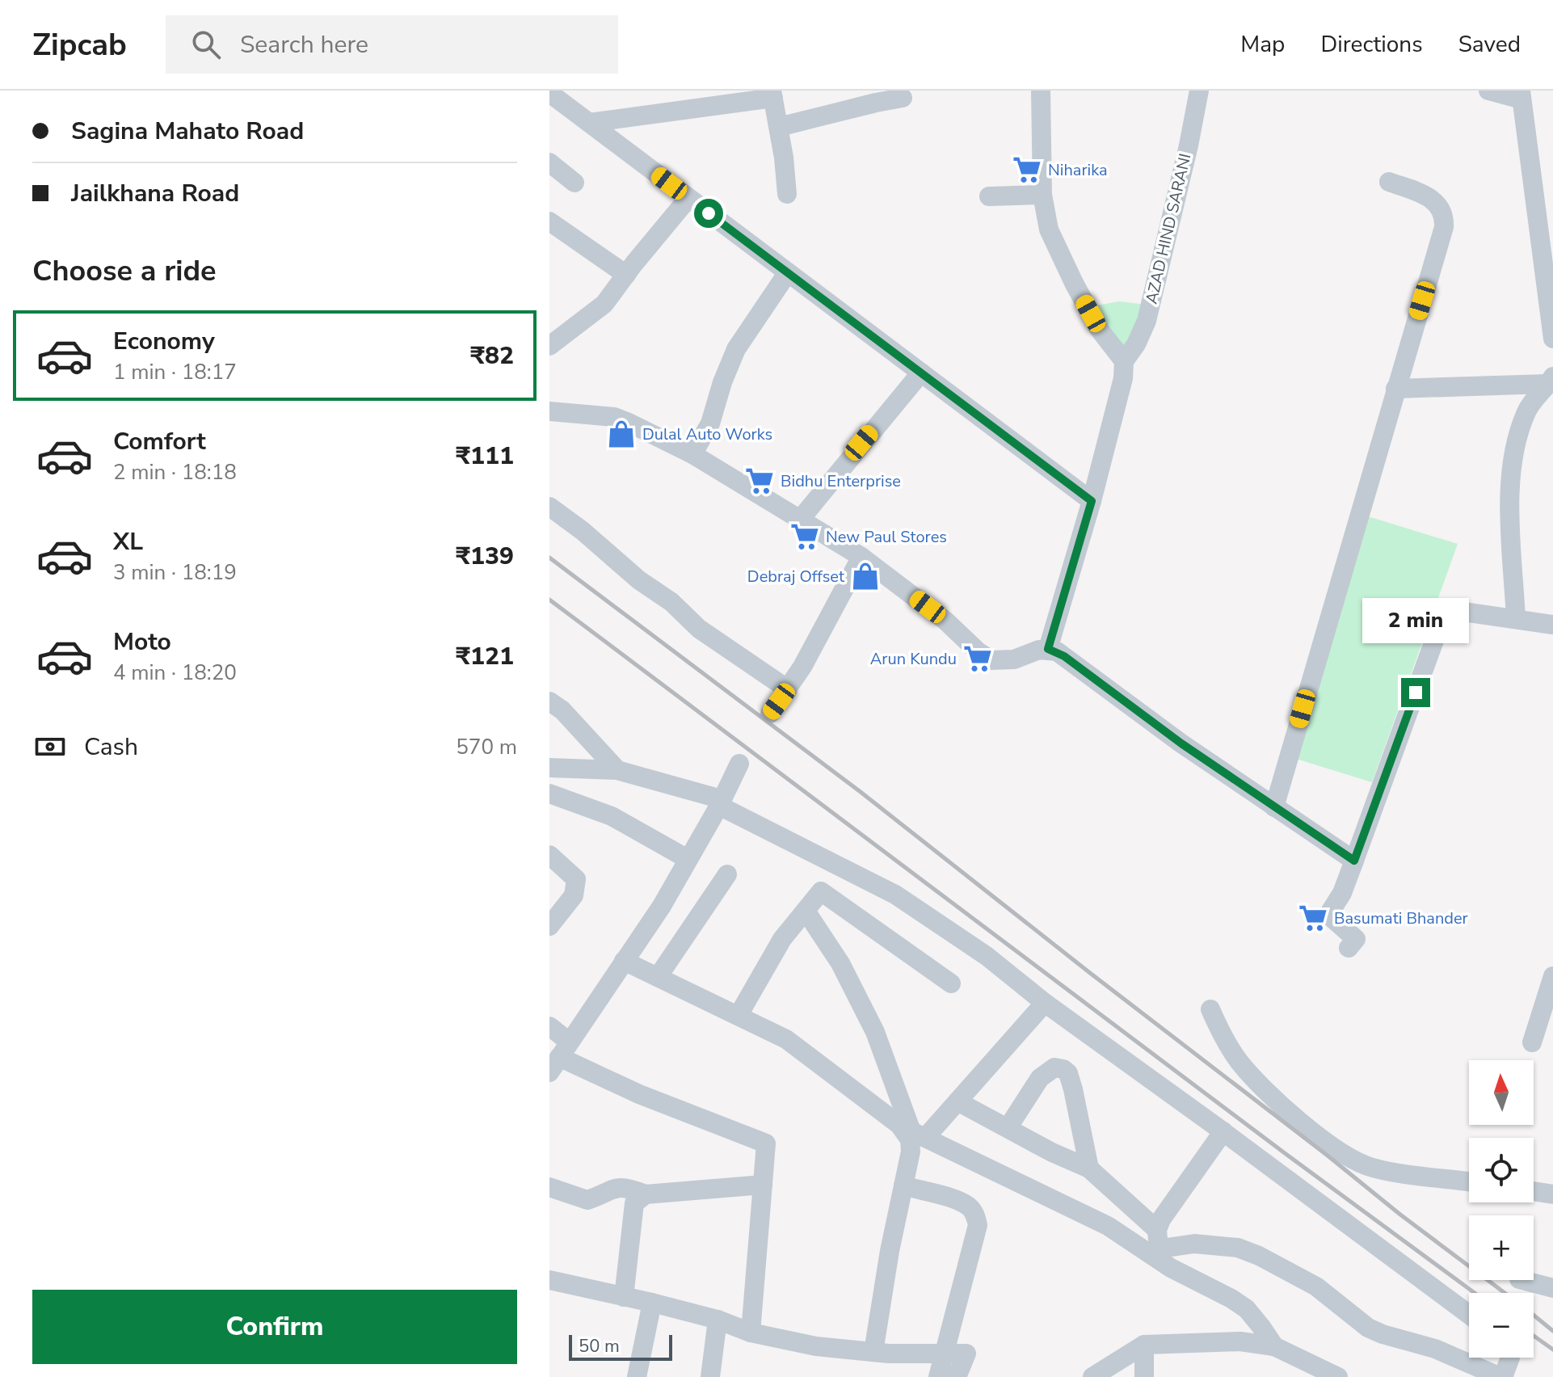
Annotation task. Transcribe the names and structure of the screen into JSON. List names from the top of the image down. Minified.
{"streets":{"street":["AZAD HIND SARANI"]},"places":{"supermarket":["Niharika","Bidhu Enterprise","New Paul Stores","Arun Kundu","Basumati Bhander"],"shop":["Dulal Auto Works","Debraj Offset"]},"scale_bar":"50 m","north":"top","page":{"header":"Zipcab","search":"Search here","nav":["Map","Directions","Saved"],"banner":["Sagina Mahato Road","Jailkhana Road"],"heading":"Choose a ride","list":[{"name":"Economy","note":"1 min · 18:17","value":"₹82"},{"name":"Comfort","note":"2 min · 18:18","value":"₹111"},{"name":"XL","note":"3 min · 18:19","value":"₹139"},{"name":"Moto","note":"4 min · 18:20","value":"₹121"}],"bubble":"2 min","pay":["Cash","570 m"],"map_buttons":["+","−"],"buttons":"Confirm","scale":"50 m"}}
